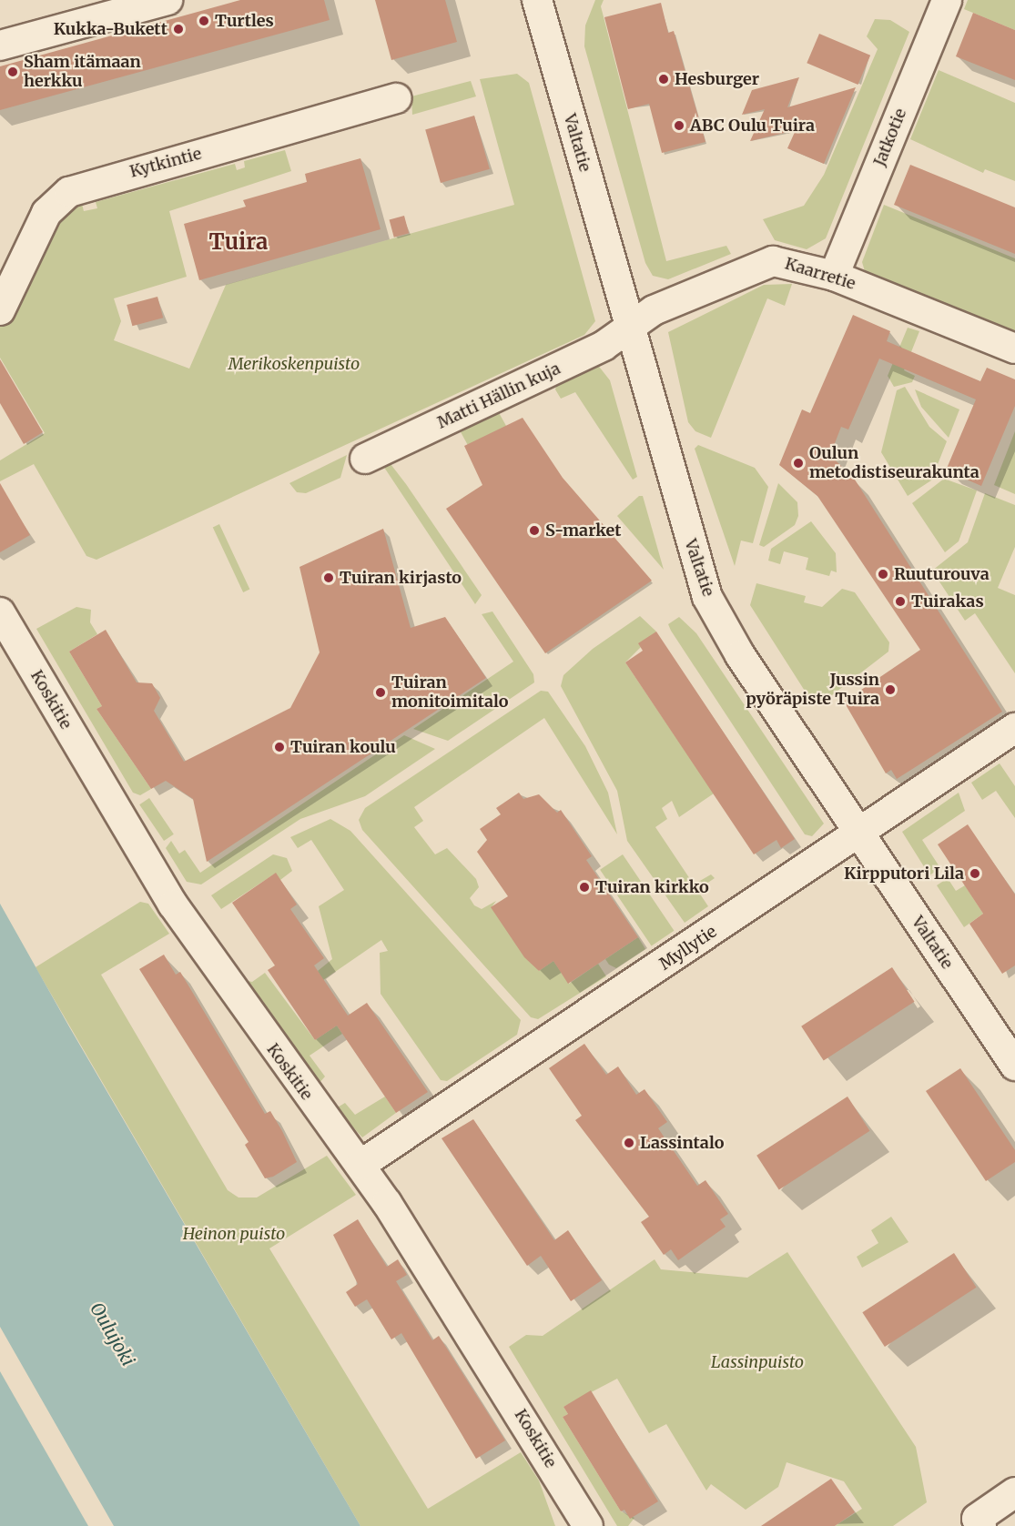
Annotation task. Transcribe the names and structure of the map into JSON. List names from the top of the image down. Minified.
{"streets":{"street":["Jatkotie","Valtatie","Kytkintie","Kaarretie","Matti Hällin kuja","Koskitie","Myllytie"]},"crossings":[["Jatkotie","Kaarretie"],["Valtatie","Kaarretie"],["Valtatie","Matti Hällin kuja"],["Valtatie","Myllytie"],["Kaarretie","Matti Hällin kuja"],["Koskitie","Myllytie"]],"districts":["Tuira"],"water":["Oulujoki"],"parks":["Merikoskenpuisto","Heinon puisto","Lassinpuisto"],"places":["Turtles","Kukka-Bukett","Sham itämaan herkku","Hesburger","ABC Oulu Tuira","Oulun metodistiseurakunta","S-market","Ruuturouva","Tuiran kirjasto","Tuirakas","Jussin pyöräpiste Tuira","Tuiran monitoimitalo","Tuiran koulu","Kirpputori Lila","Tuiran kirkko","Lassintalo"]}
